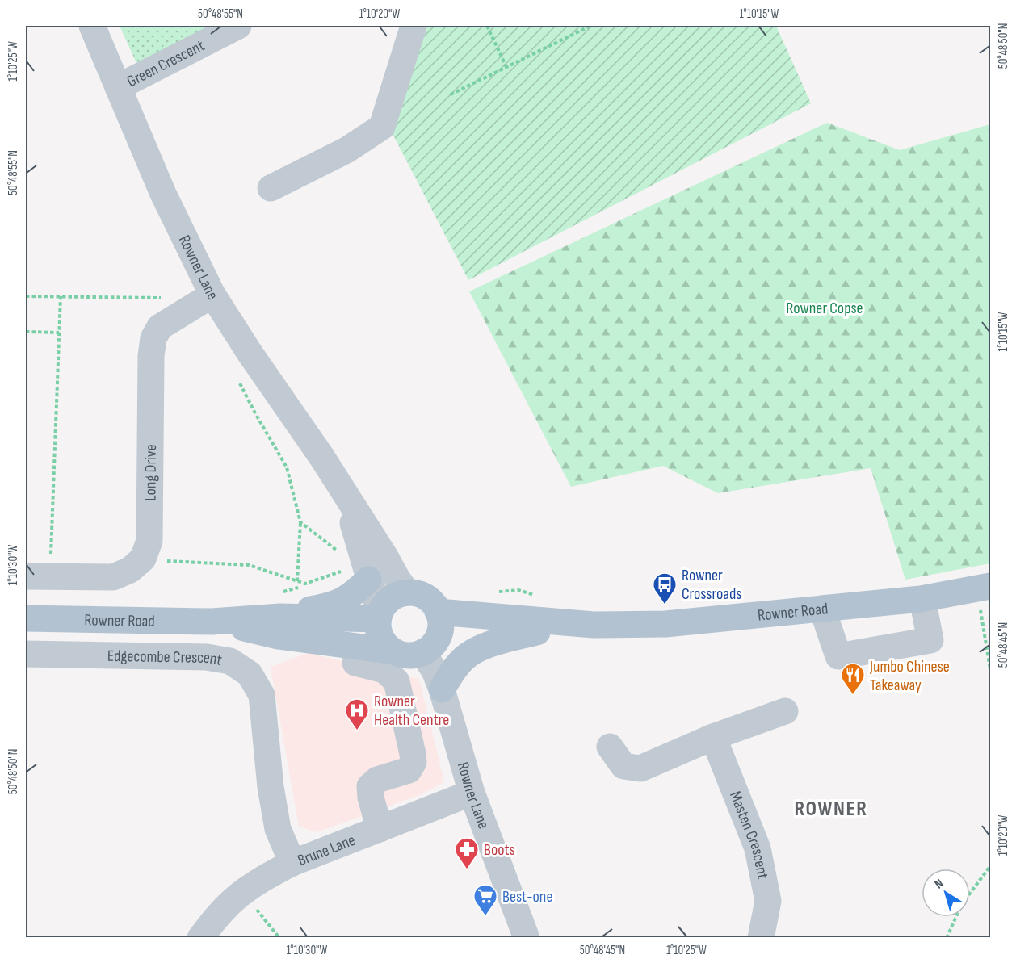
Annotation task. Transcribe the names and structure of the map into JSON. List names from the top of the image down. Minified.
{"streets":{"main road":["Rowner Road"],"street":["Green Crescent","Rowner Lane","Long Drive","Edgecombe Crescent","Masten Crescent","Brune Lane"]},"crossings":[["Green Crescent","Rowner Lane"],["Rowner Lane","Long Drive"],["Rowner Lane","Rowner Road"],["Rowner Lane","Brune Lane"],["Edgecombe Crescent","Brune Lane"]],"districts":["ROWNER"],"parks":["Rowner Copse"],"places":{"bus stop":["Rowner Crossroads"],"restaurant":["Jumbo Chinese Takeaway"],"hospital":["Rowner Health Centre"],"pharmacy":["Boots"],"supermarket":["Best-one"]},"north":"top left","coordinates":["50°48'55\"N","1°10'20\"W","1°10'15\"W","50°48'50\"N","1°10'25\"W","1°10'30\"W","50°48'45\"N"]}
